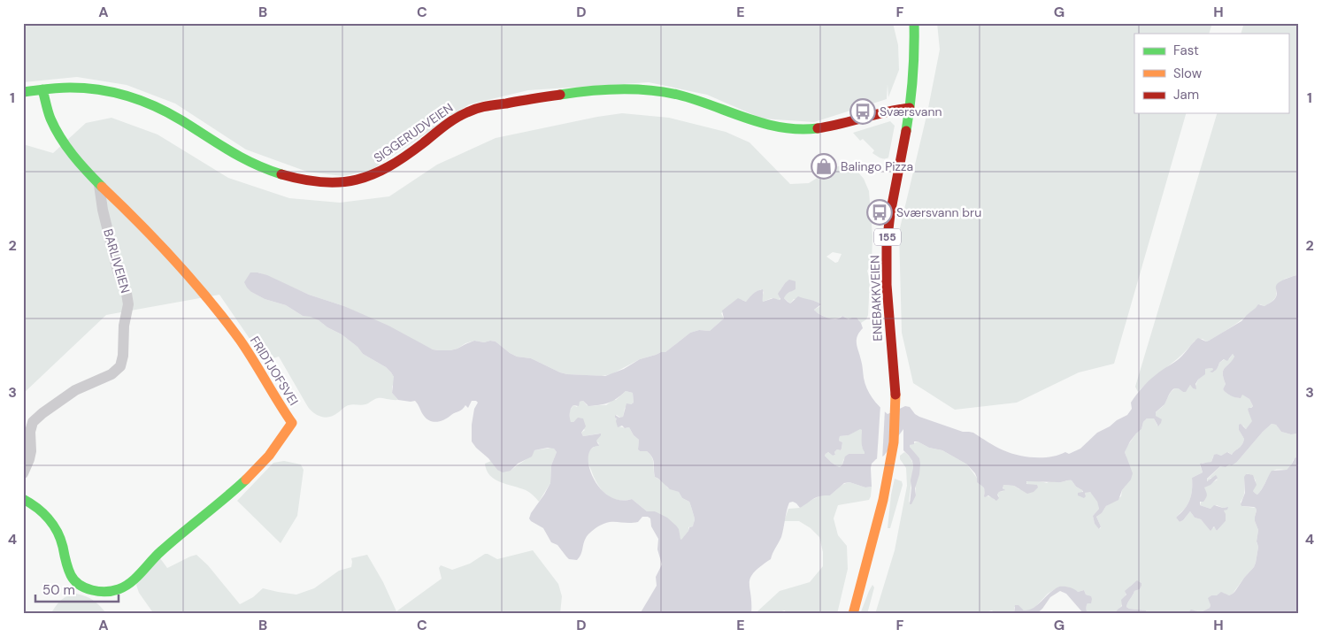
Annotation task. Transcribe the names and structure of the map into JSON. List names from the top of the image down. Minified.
{"streets":{"main road":["SIGGERUDVEIEN","155","ENEBAKKVEIEN","FRIDTJOFSVEI"],"street":["BARLIVEIEN"]},"crossings":[["SIGGERUDVEIEN","ENEBAKKVEIEN"],["SIGGERUDVEIEN","FRIDTJOFSVEI"],["BARLIVEIEN","FRIDTJOFSVEI"]],"places":{"bus stop":["Sværsvann","Sværsvann bru"],"shop":["Balingo Pizza"]},"legend":["Fast","Slow","Jam"],"scale_bar":"50 m","grid":{"columns":["A","B","C","D","E","F","G","H"],"rows":["1","2","3","4"]}}
